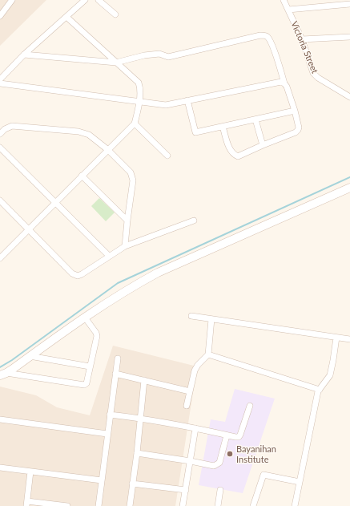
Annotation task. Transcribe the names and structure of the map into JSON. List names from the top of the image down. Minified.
{"streets":{"street":["Victoria Street"]},"places":["Bayanihan Institute"]}
